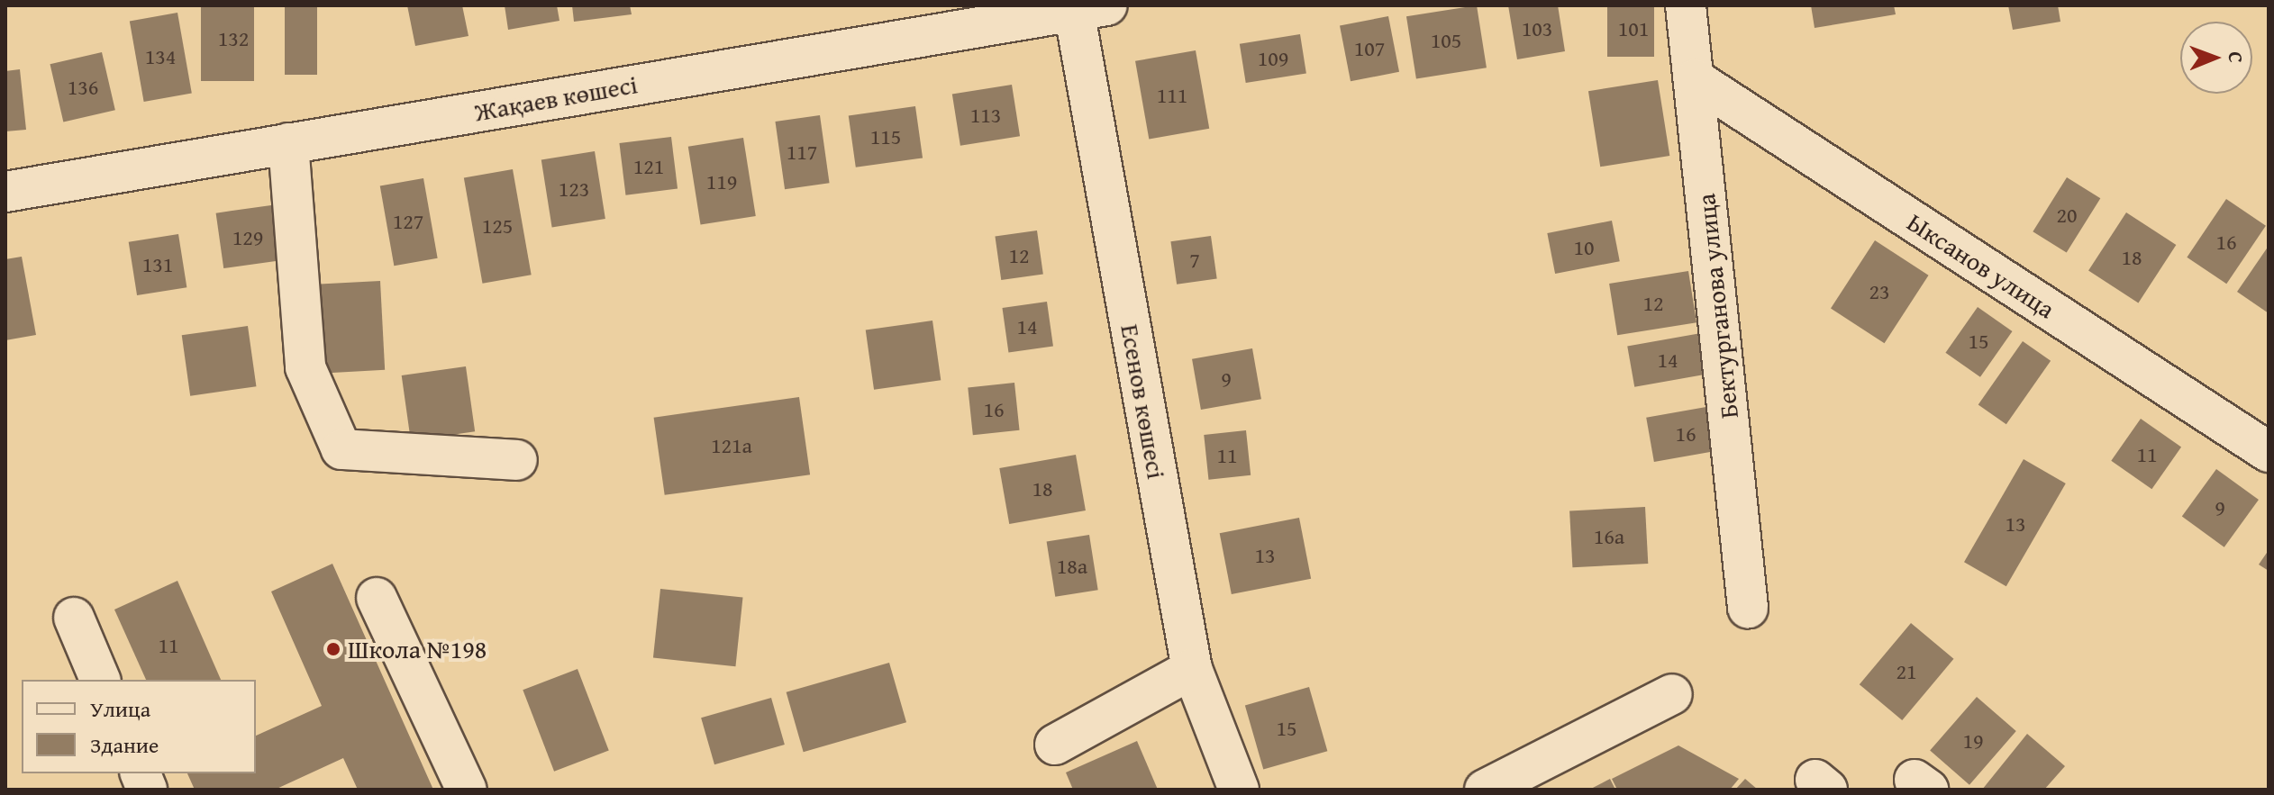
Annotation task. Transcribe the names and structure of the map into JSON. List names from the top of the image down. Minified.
{"streets":{"street":["Жақаев көшесі","Ыксанов улица","Бектурганова улица","Есенов көшесі"]},"crossings":[["Жақаев көшесі","Есенов көшесі"],["Ыксанов улица","Бектурганова улица"]],"places":["Школа №198"],"house_numbers":["103","101","132","105","107","134","109","136","111","113","115","117","121","119","123","20","127","125","129","16","10","12","18","7","131","23","12","14","15","14","9","16","16","121а","11","11","18","9","13","16а","13","18а","11","21","15","19"],"legend":["Улица","Здание"],"north":"right"}
